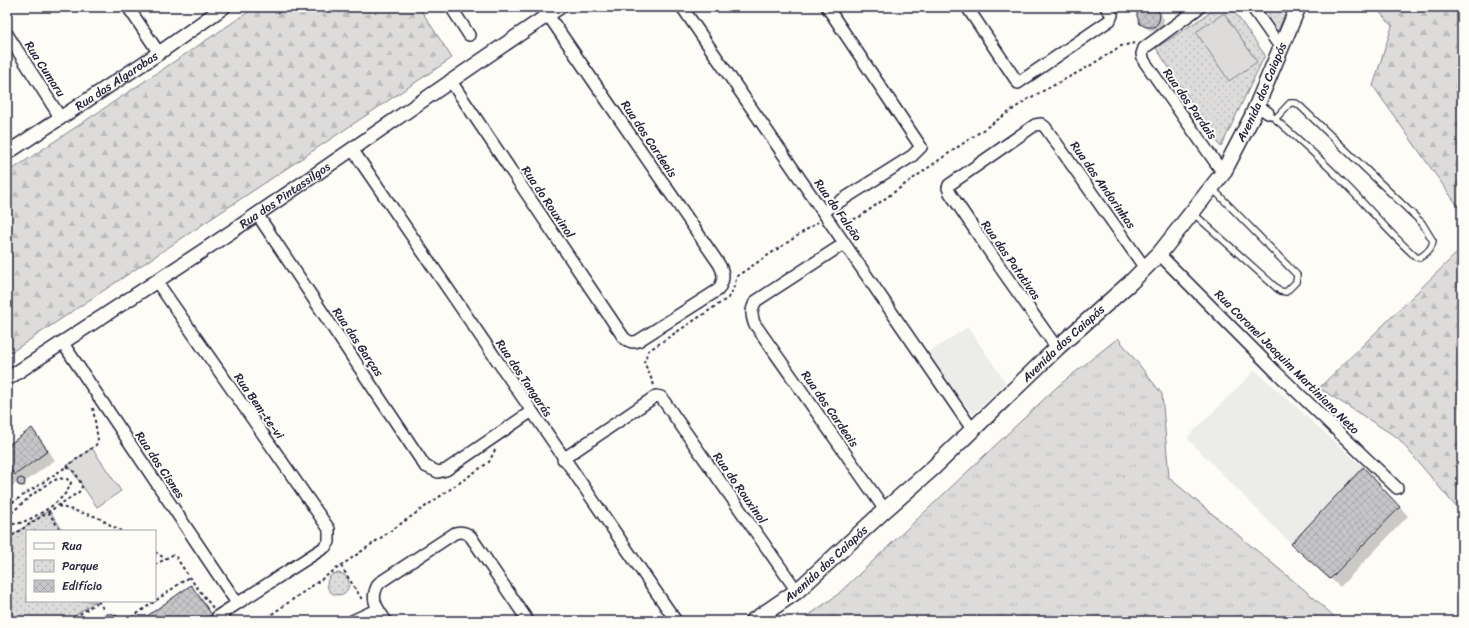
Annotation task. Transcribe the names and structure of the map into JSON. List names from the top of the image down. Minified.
{"streets":{"main road":["Avenida dos Caiapós"],"street":["Rua Cumaru","Rua das Algarobas","Rua dos Pardais","Rua dos Cardeais","Rua das Andorinhas","Rua dos Pintassilgos","Rua do Rouxinol","Rua do Falcão","Rua das Patativas","Rua das Garças","Rua Coronel Joaquim Martiniano Neto","Rua dos Tangarás","Rua Bem-te-vi","Rua dos Cisnes"]},"crossings":[["Rua Cumaru","Rua das Algarobas"],["Avenida dos Caiapós","Rua dos Pardais"],["Avenida dos Caiapós","Rua dos Cardeais"],["Avenida dos Caiapós","Rua das Andorinhas"],["Avenida dos Caiapós","Rua do Rouxinol"],["Avenida dos Caiapós","Rua do Falcão"],["Avenida dos Caiapós","Rua das Patativas"],["Avenida dos Caiapós","Rua Coronel Joaquim Martiniano Neto"],["Rua dos Cardeais","Rua dos Pintassilgos"],["Rua dos Cardeais","Rua do Rouxinol"],["Rua dos Cardeais","Rua do Falcão"],["Rua das Andorinhas","Rua das Patativas"],["Rua dos Pintassilgos","Rua do Rouxinol"],["Rua dos Pintassilgos","Rua das Garças"],["Rua dos Pintassilgos","Rua dos Tangarás"],["Rua dos Pintassilgos","Rua Bem-te-vi"],["Rua dos Pintassilgos","Rua dos Cisnes"],["Rua do Rouxinol","Rua dos Tangarás"],["Rua Bem-te-vi","Rua dos Cisnes"]],"legend":["Rua","Parque","Edifício"]}
